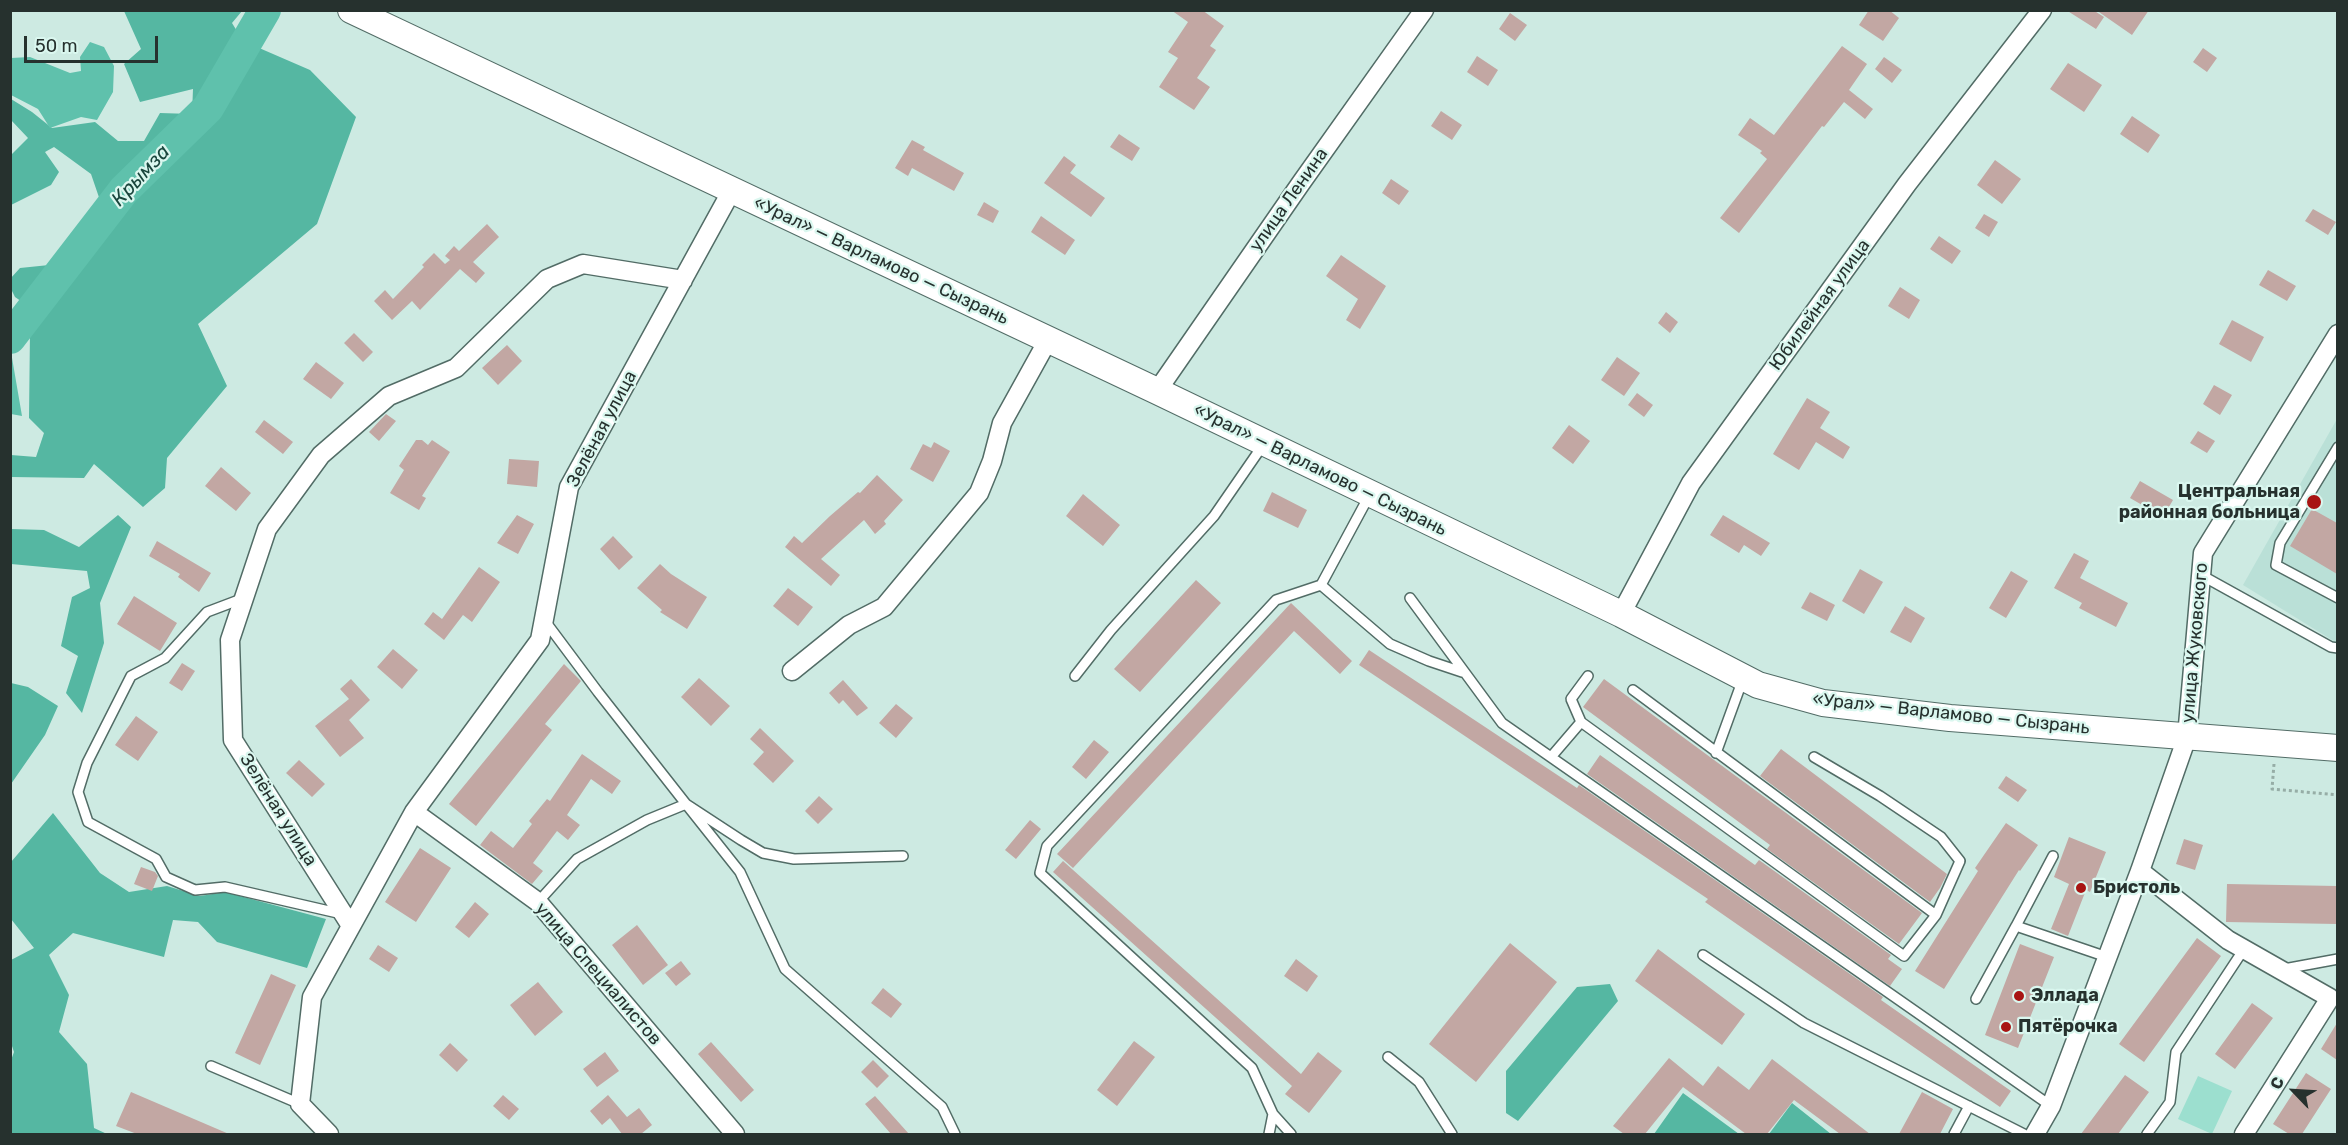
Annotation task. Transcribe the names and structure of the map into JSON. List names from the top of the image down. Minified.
{"streets":{"main road":["«Урал» — Варламово — Сызрань"],"street":["улица Ленина","Юбилейная улица","Зелёная улица","улица Жуковского","улица Специалистов"]},"crossings":[["улица Ленина","«Урал» — Варламово — Сызрань"],["«Урал» — Варламово — Сызрань","Юбилейная улица"],["«Урал» — Варламово — Сызрань","Зелёная улица"],["«Урал» — Варламово — Сызрань","улица Жуковского"],["Зелёная улица","улица Специалистов"]],"water":["Крымза"],"places":["Центральная районная больница","Бристоль","Эллада","Пятёрочка"],"scale_bar":"50 m","north":"top left"}
